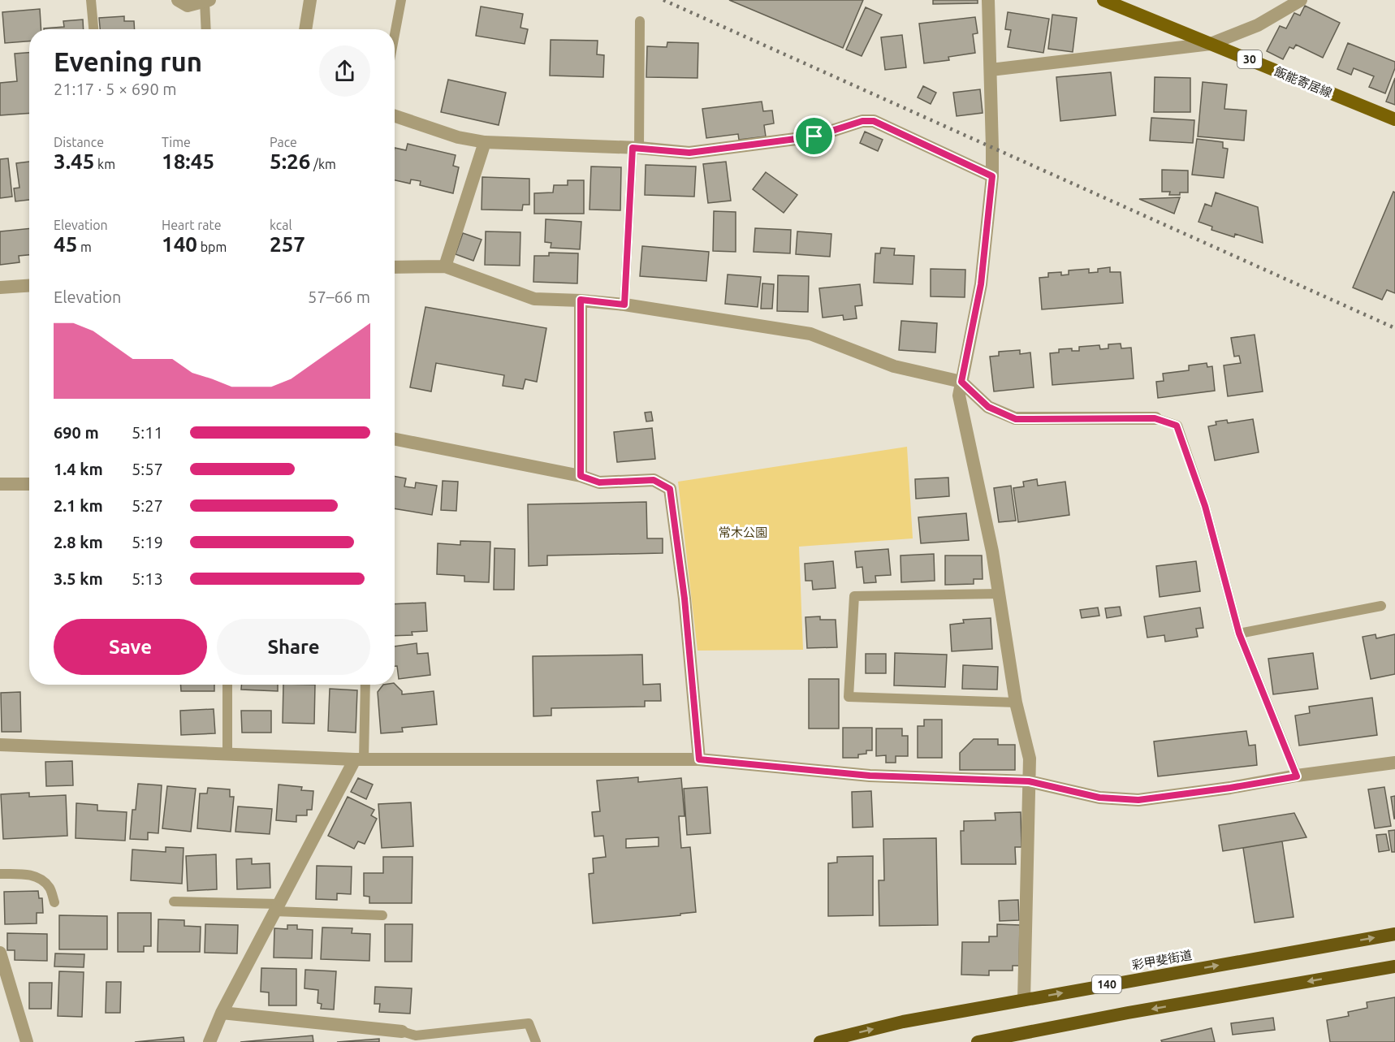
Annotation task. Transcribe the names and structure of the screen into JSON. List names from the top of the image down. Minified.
{"streets":{"highway":["彩甲斐街道","140"],"main road":["30","飯能寄居線"]},"parks":["常木公園"],"page":{"heading":["Evening run","21:17 · 5 × 690 m"],"stats":[["Distance","3.45 km"],["Time","18:45"],["Pace","5:26 /km"],["Elevation","45 m"],["Heart rate","140 bpm"],["kcal","257"]],"chart":["Elevation","57–66 m"],"list":[{"name":"690 m","note":"5:11"},{"name":"1.4 km","note":"5:57"},{"name":"2.1 km","note":"5:27"},{"name":"2.8 km","note":"5:19"},{"name":"3.5 km","note":"5:13"}],"buttons":["Save","Share"]}}
